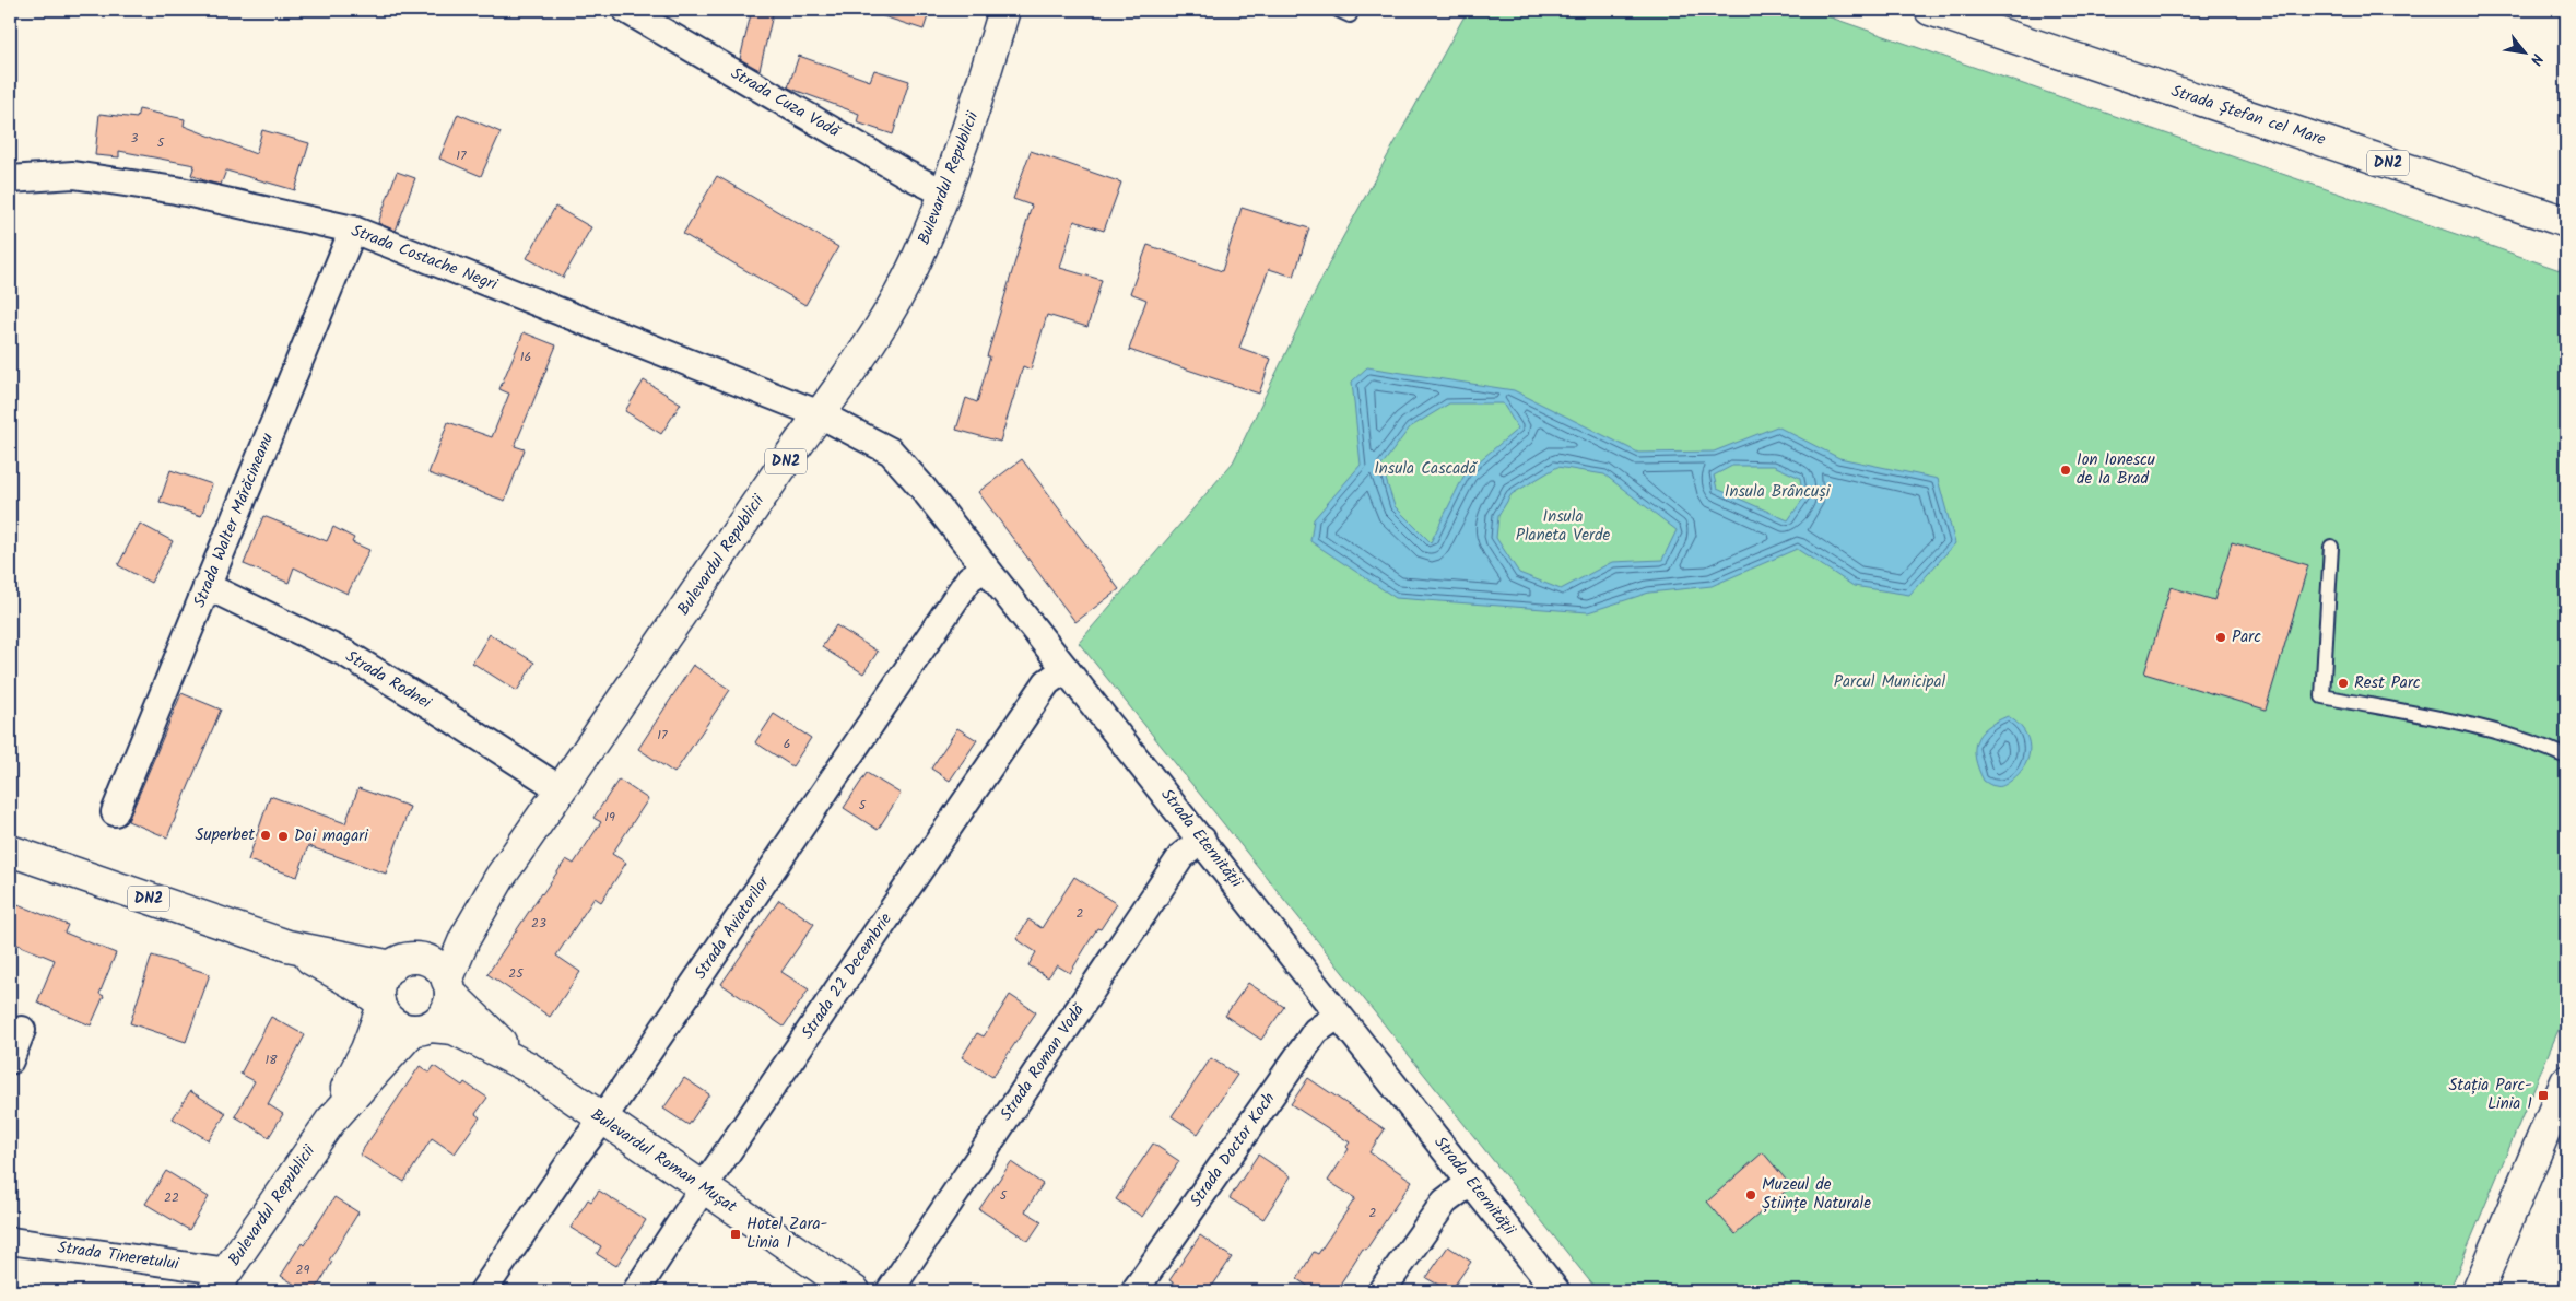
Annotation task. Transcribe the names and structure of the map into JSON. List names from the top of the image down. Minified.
{"streets":{"main road":["Strada Ștefan cel Mare","DN2","Bulevardul Republicii","Bulevardul Roman Mușat"],"street":["Strada Cuza Vodă","Strada Costache Negri","Strada Walter Mărăcineanu","Strada Rodnei","Strada Eternității","Strada Aviatorilor","Strada 22 Decembrie","Strada Roman Vodă","Strada Doctor Koch","Strada Tineretului"]},"crossings":[["Strada Cuza Vodă","Bulevardul Republicii"],["DN2","Bulevardul Republicii"],["DN2","Bulevardul Roman Mușat"],["Bulevardul Republicii","Strada Costache Negri"],["Bulevardul Republicii","Strada Rodnei"],["Bulevardul Republicii","Strada Eternității"],["Bulevardul Republicii","Bulevardul Roman Mușat"],["Bulevardul Republicii","Strada Tineretului"],["Strada Costache Negri","Strada Walter Mărăcineanu"],["Strada Costache Negri","Strada Eternității"],["Strada Walter Mărăcineanu","Strada Rodnei"],["Strada Eternității","Strada Aviatorilor"],["Strada Eternității","Strada 22 Decembrie"],["Strada Eternității","Strada Roman Vodă"],["Strada Eternității","Strada Doctor Koch"],["Strada Aviatorilor","Bulevardul Roman Mușat"],["Strada 22 Decembrie","Bulevardul Roman Mușat"]],"parks":["Insula Cascadă","Insula Brâncuși","Insula Planeta Verde","Parcul Municipal"],"places":{"other":["Ion Ionescu de la Brad","Parc","Rest Parc","Superbet","Doi magari","Muzeul de Științe Naturale"],"transit":["Stația Parc- Linia 1","Hotel Zara- Linia 1"]},"house_numbers":["3","5","17","16","17","6","5","19","2","23","25","18","5","22","2","29"],"north":"bottom right"}
